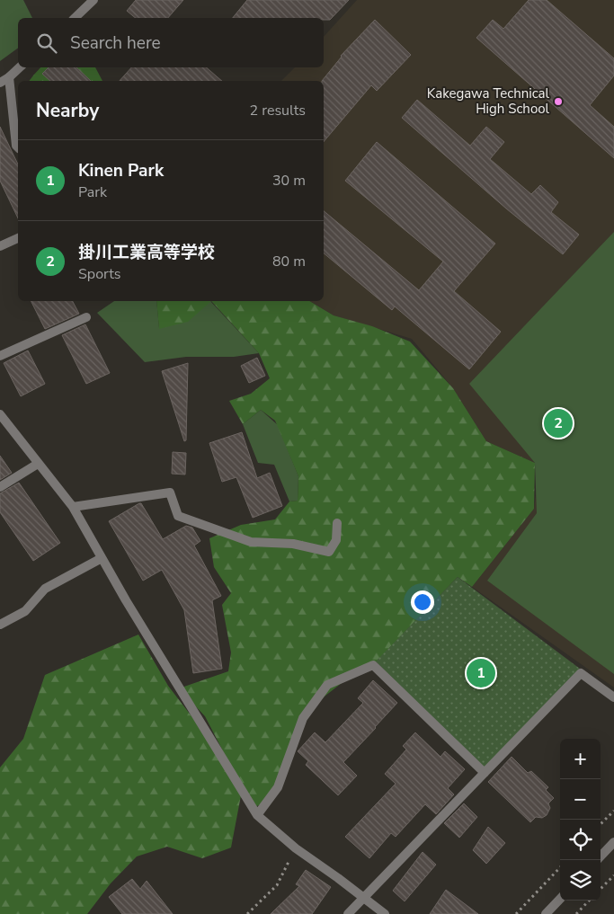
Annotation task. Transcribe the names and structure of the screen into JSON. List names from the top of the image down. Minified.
{"places":["Kakegawa Technical High School"],"page":{"search":"Search here","heading":["Nearby","2 results"],"list":[{"mark":"1","name":"Kinen Park","note":"Park","value":"30 m"},{"mark":"2","name":"掛川工業高等学校","note":"Sports","value":"80 m"}],"pins":["2","1"],"map_buttons":["+","−"]}}
